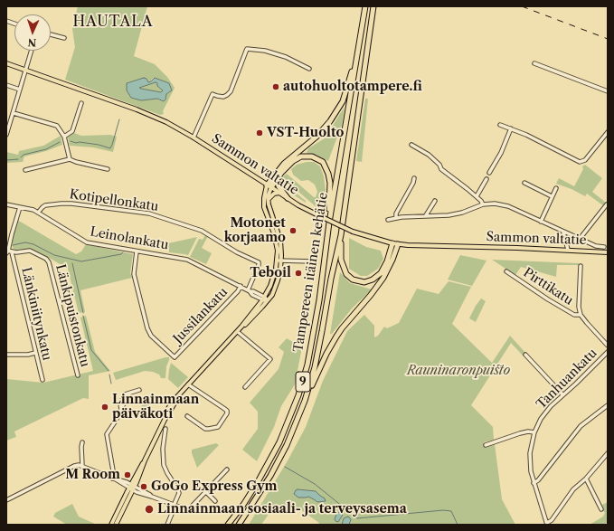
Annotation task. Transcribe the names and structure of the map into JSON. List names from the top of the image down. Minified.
{"streets":{"highway":["Tampereen itäinen kehätie","9"],"main road":["Sammon valtatie"],"street":["Kotipellonkatu","Leinolankatu","Pirttikatu","Länkiniitynkatu","Länkipuistonkatu","Jussilankatu","Tanhuankatu"]},"crossings":[["Kotipellonkatu","Leinolankatu"],["Leinolankatu","Jussilankatu"],["Länkiniitynkatu","Länkipuistonkatu"]],"districts":["HAUTALA"],"parks":["Rauninaronpuisto"],"places":["autohuoltotampere.fi","VST-Huolto","Motonet korjaamo","Teboil","Linnainmaan päiväkoti","M Room","GoGo Express Gym","Linnainmaan sosiaali- ja terveysasema"],"north":"bottom"}
